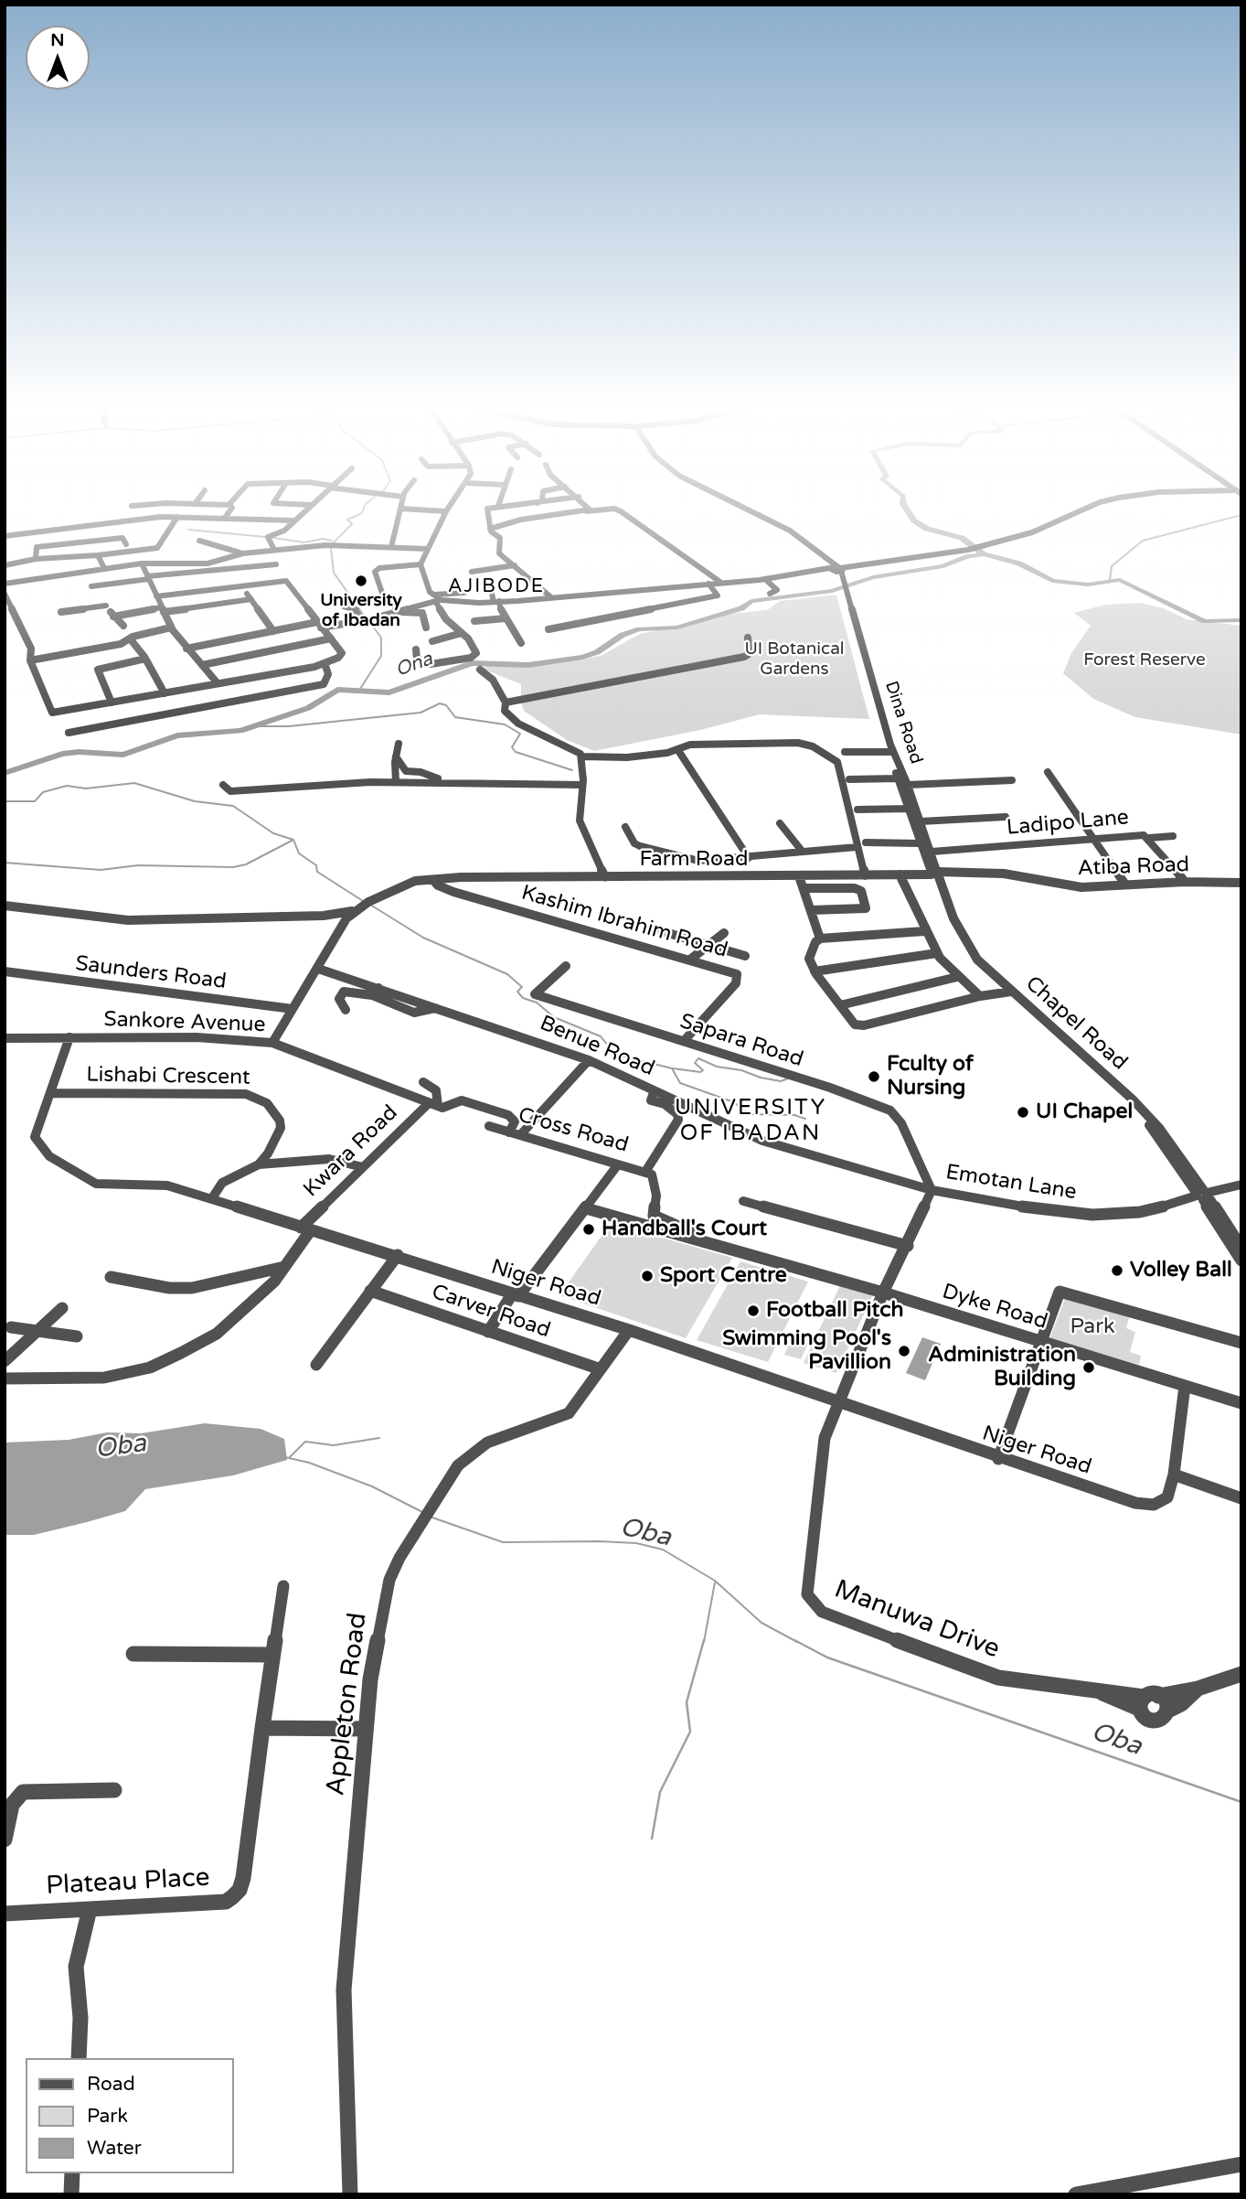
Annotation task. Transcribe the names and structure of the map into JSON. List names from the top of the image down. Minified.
{"streets":{"street":["Dina Road","Ladipo Lane","Farm Road","Atiba Road","Kashim Ibrahim Road","Saunders Road","Sankore Avenue","Chapel Road","Sapara Road","Benue Road","Lishabi Crescent","Cross Road","Kwara Road","Emotan Lane","Niger Road","Dyke Road","Carver Road","Manuwa Drive","Appleton Road","Plateau Place"]},"crossings":[["Dina Road","Ladipo Lane"],["Dina Road","Farm Road"],["Dina Road","Atiba Road"],["Dina Road","Chapel Road"],["Ladipo Lane","Atiba Road"],["Farm Road","Atiba Road"],["Farm Road","Kashim Ibrahim Road"],["Farm Road","Chapel Road"],["Atiba Road","Chapel Road"],["Kashim Ibrahim Road","Sapara Road"],["Sankore Avenue","Kwara Road"],["Sankore Avenue","Niger Road"],["Chapel Road","Emotan Lane"],["Sapara Road","Benue Road"],["Sapara Road","Emotan Lane"],["Benue Road","Emotan Lane"],["Lishabi Crescent","Niger Road"],["Kwara Road","Niger Road"],["Emotan Lane","Niger Road"],["Emotan Lane","Dyke Road"],["Emotan Lane","Manuwa Drive"],["Niger Road","Manuwa Drive"],["Niger Road","Appleton Road"],["Carver Road","Appleton Road"]],"districts":["AJIBODE","UNIVERSITY OF IBADAN"],"water":["Ona","Oba"],"parks":["UI Botanical Gardens","Forest Reserve","Park"],"places":["University of Ibadan","Fculty of Nursing","UI Chapel","Handball's Court","Volley Ball","Sport Centre","Football Pitch","Swimming Pool's Pavillion","Administration Building"],"legend":["Road","Park","Water"],"north":"top"}
